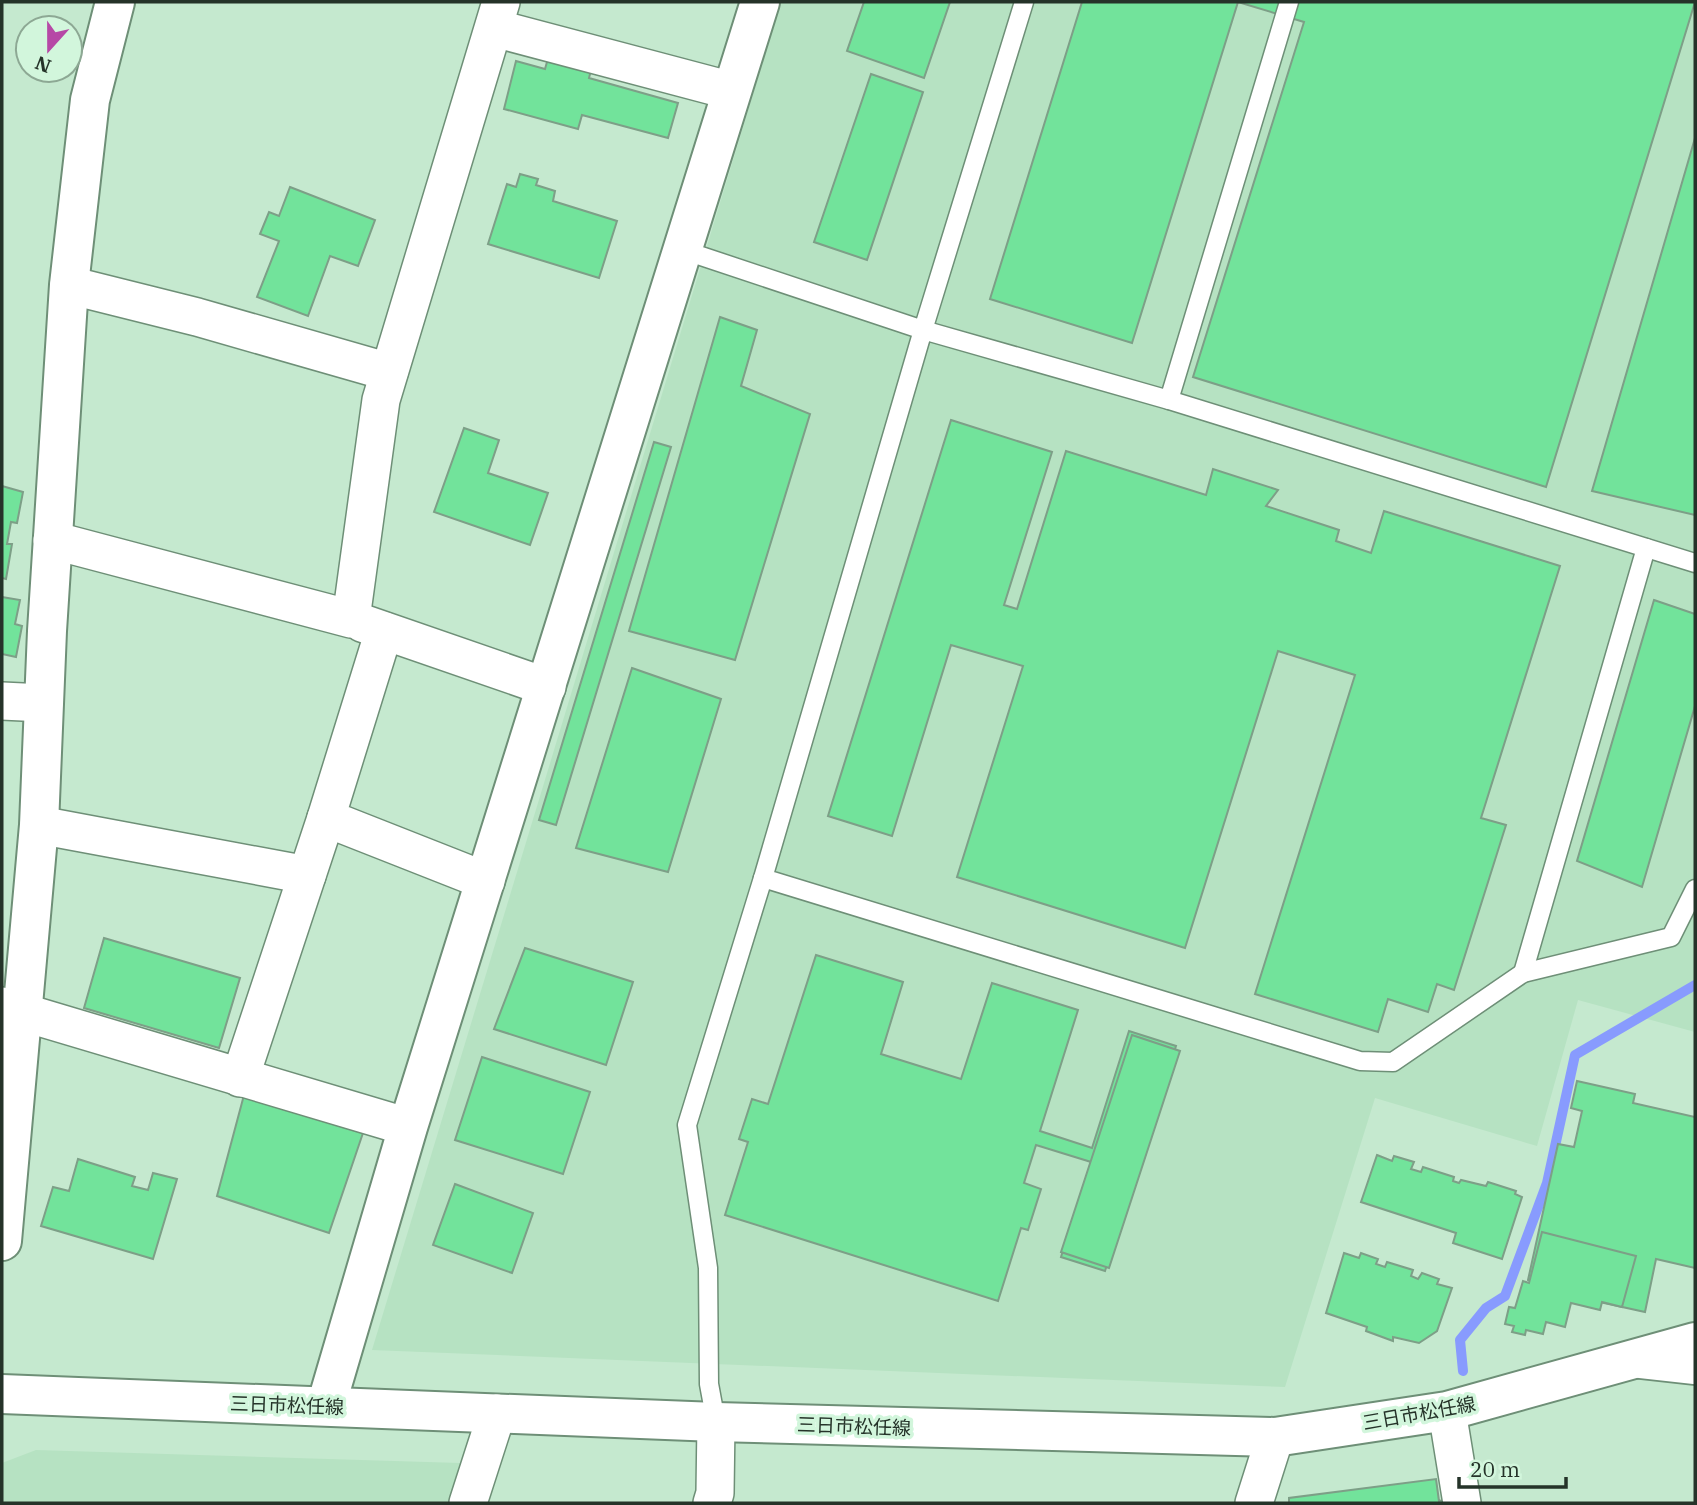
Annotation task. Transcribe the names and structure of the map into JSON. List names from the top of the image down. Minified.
{"streets":{"street":["三日市松任線"]},"scale_bar":"20 m","north":"bottom"}
